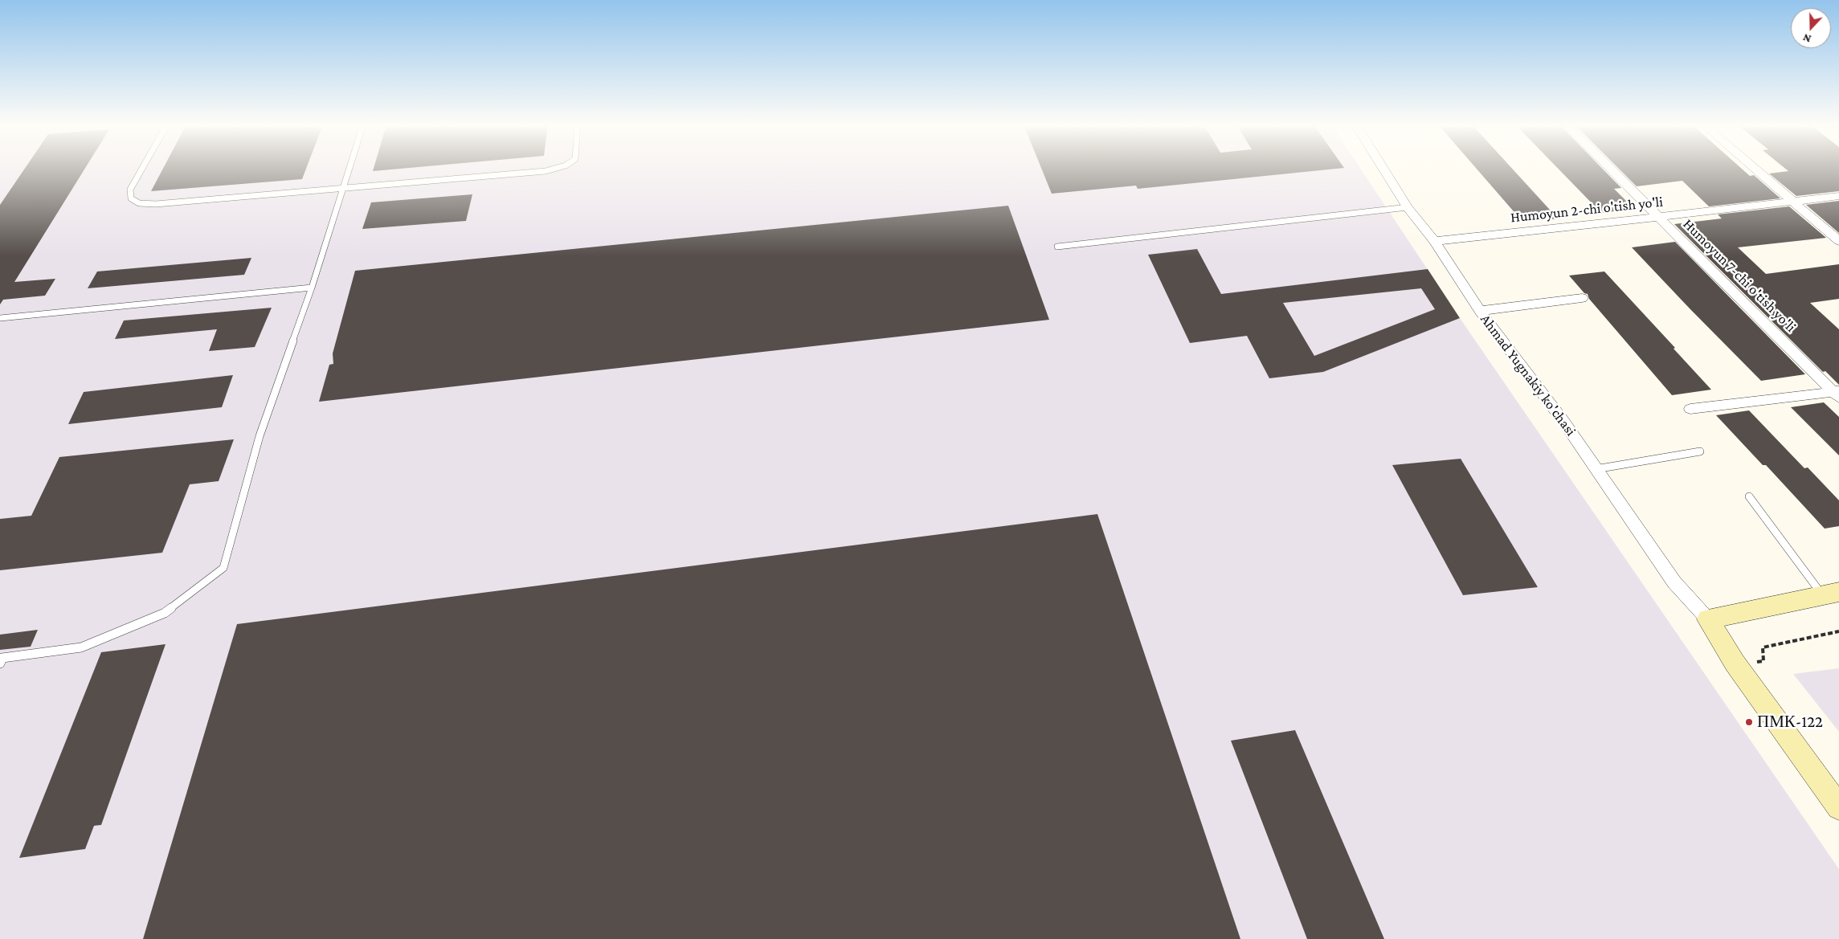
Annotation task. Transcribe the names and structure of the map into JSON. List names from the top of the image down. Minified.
{"streets":{"street":["Humoyun 2-chi o'tish yo'li","Humoyun 7-chi o'tish yo'li","Ahmad Yugnakiy ko'chasi"]},"crossings":[["Humoyun 2-chi o'tish yo'li","Humoyun 7-chi o'tish yo'li"],["Humoyun 2-chi o'tish yo'li","Ahmad Yugnakiy ko'chasi"]],"places":["ПМК-122"],"north":"bottom"}
